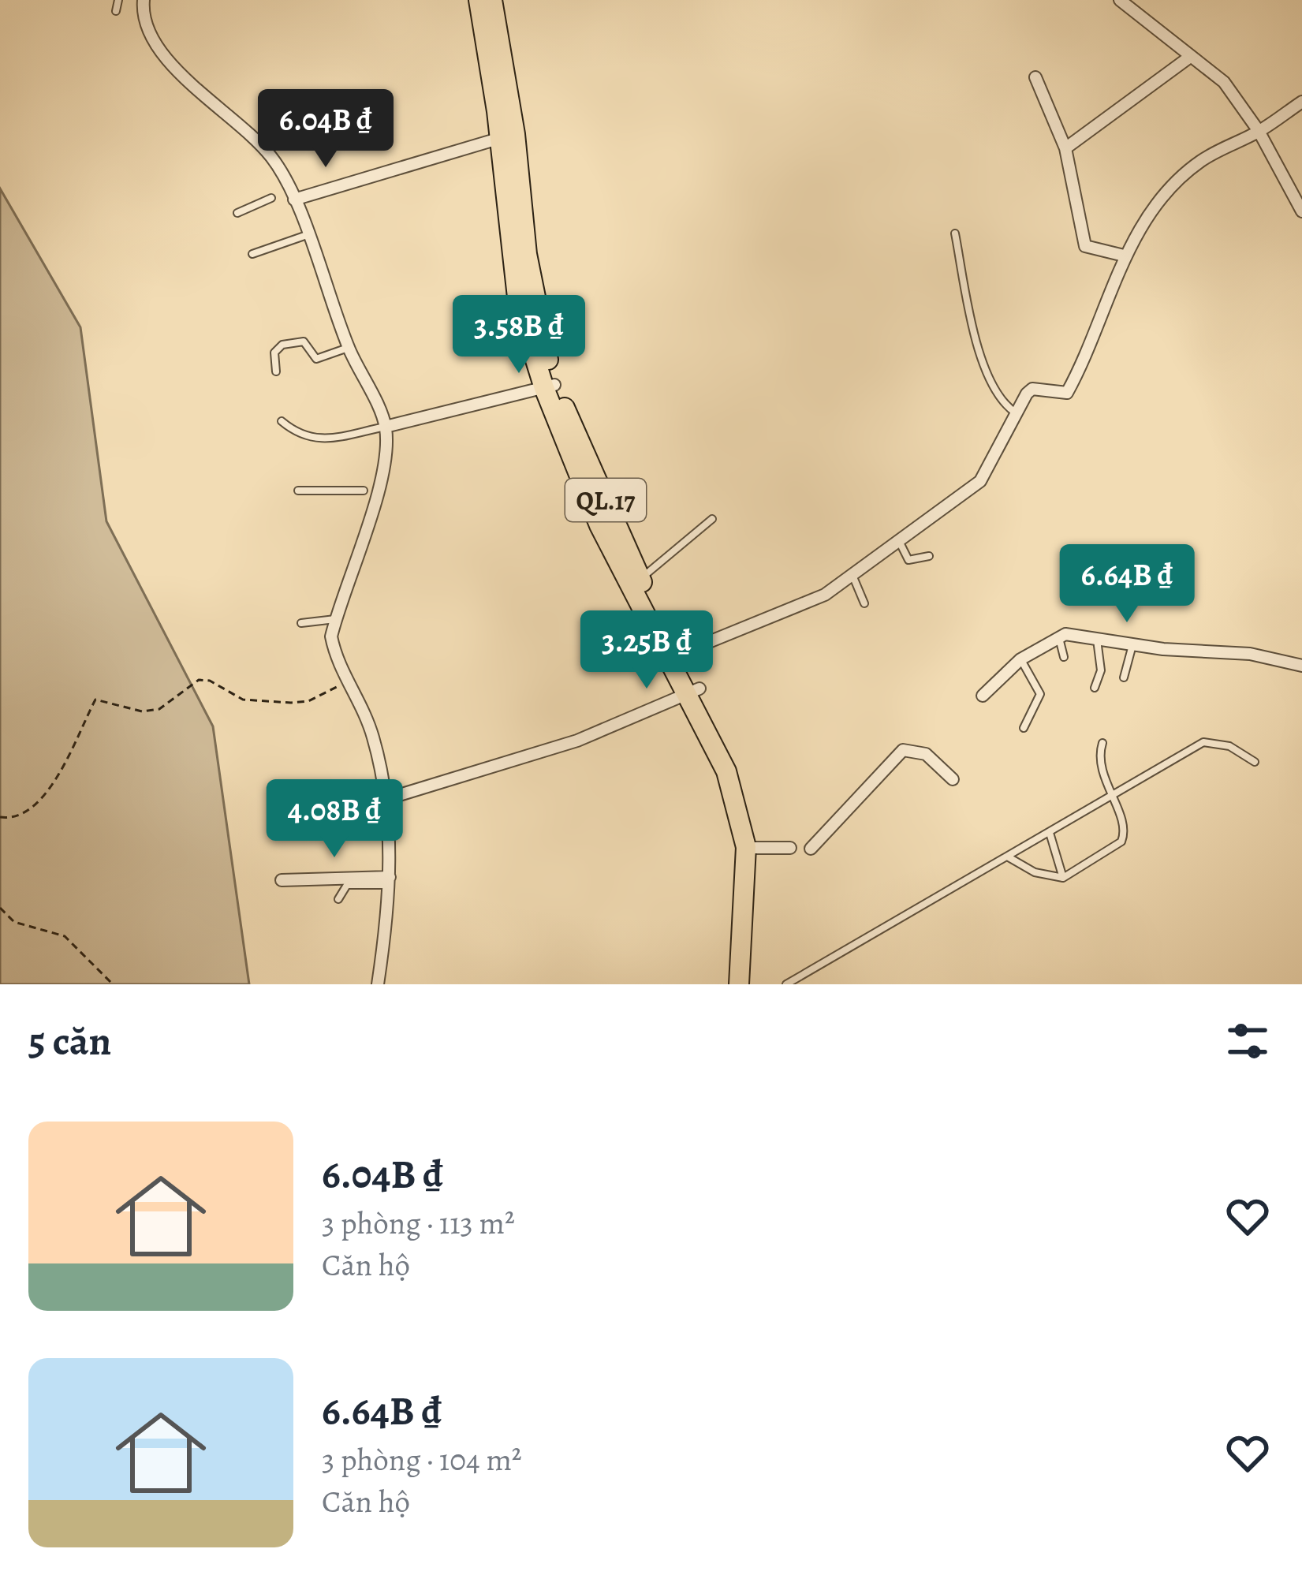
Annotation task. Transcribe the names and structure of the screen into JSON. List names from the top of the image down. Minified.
{"streets":{"highway":["QL.17"]},"page":{"price":["6.04B ₫","3.58B ₫","6.64B ₫","3.25B ₫","4.08B ₫"],"heading":"5 căn","list":[{"name":"6.04B ₫","note":"3 phòng · 113 m² · Căn hộ"},{"name":"6.64B ₫","note":"3 phòng · 104 m² · Căn hộ"}]}}
